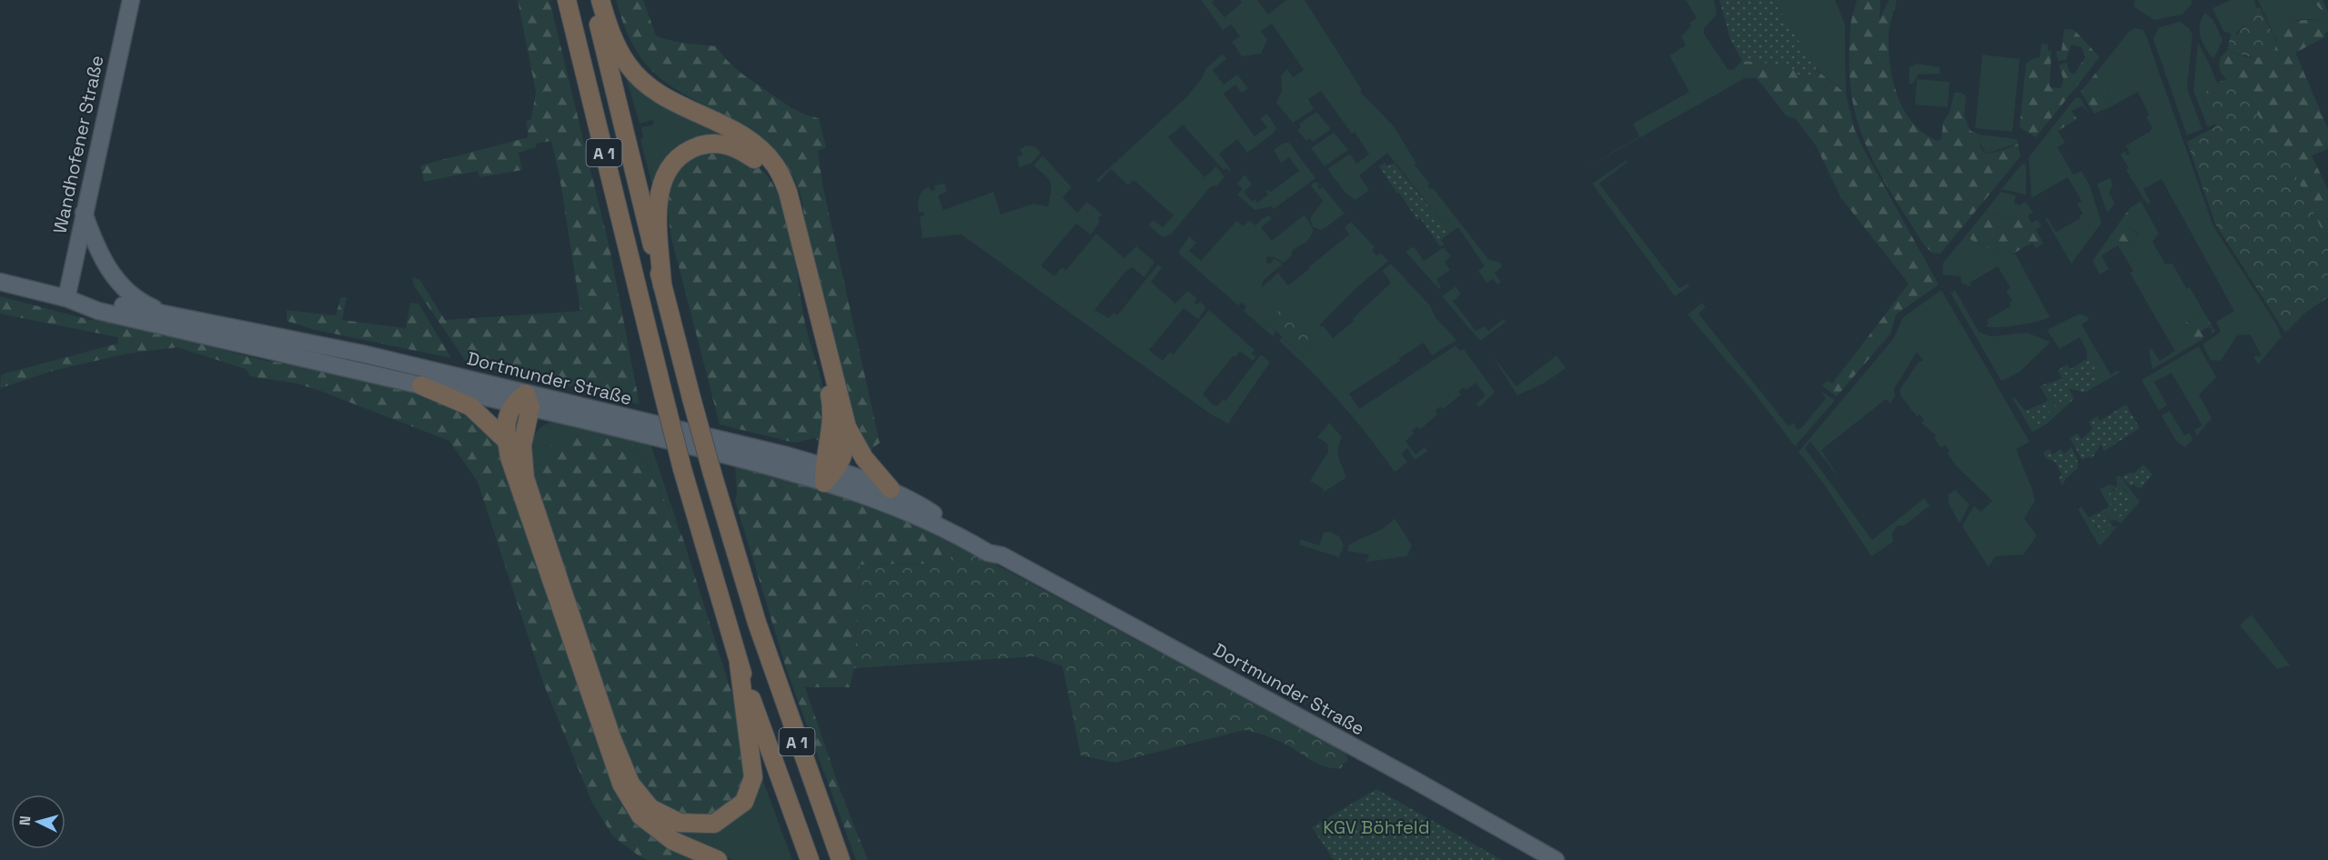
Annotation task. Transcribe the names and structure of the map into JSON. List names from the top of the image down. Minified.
{"streets":{"highway":["A 1"],"main road":["Wandhofener Straße","Dortmunder Straße"]},"crossings":[["Wandhofener Straße","Dortmunder Straße"]],"parks":["KGV Böhfeld"],"north":"left"}
